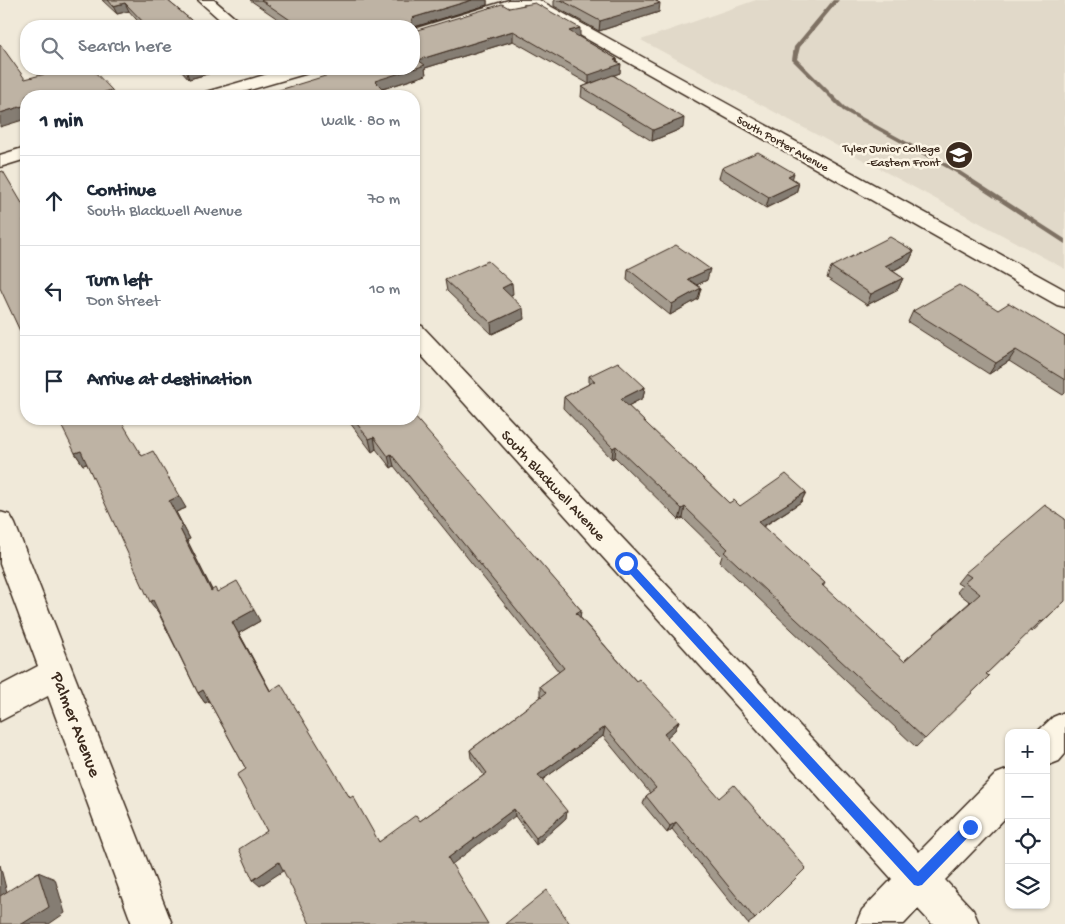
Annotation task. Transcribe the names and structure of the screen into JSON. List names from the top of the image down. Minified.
{"streets":{"street":["South Porter Avenue","South Blackwell Avenue","Palmer Avenue"]},"places":{"school or university":["Tyler Junior College -Eastern Front"]},"page":{"search":"Search here","heading":["1 min","Walk · 80 m"],"list":[["Continue","South Blackwell Avenue","70 m"],["Turn left","Don Street","10 m"],"Arrive at destination"],"map_buttons":["+","−"]}}
